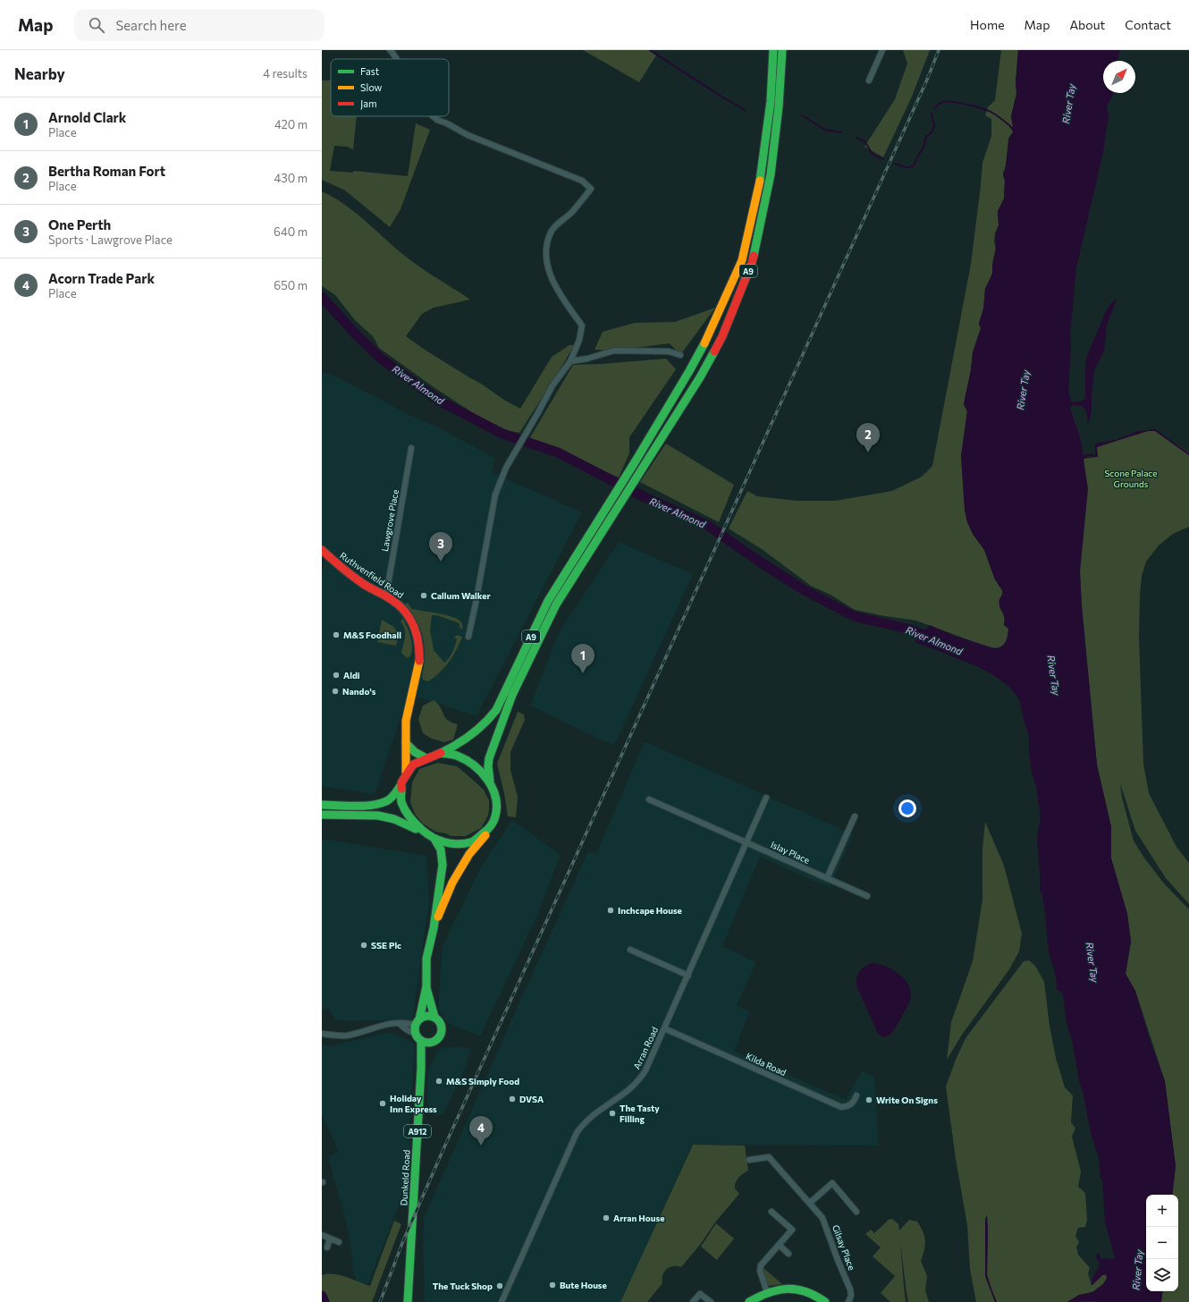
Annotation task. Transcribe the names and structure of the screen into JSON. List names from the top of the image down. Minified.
{"streets":{"main road":["A9","Ruthvenfield Road","A912","Dunkeld Road"],"street":["Lawgrove Place","Islay Place","Arran Road","Kilda Road","Gilsay Place"]},"crossings":[["A9","Ruthvenfield Road"],["A9","A912"],["Lawgrove Place","Ruthvenfield Road"],["Ruthvenfield Road","A912"],["Islay Place","Arran Road"],["Arran Road","Kilda Road"],["A912","Dunkeld Road"]],"water":["River Tay","River Almond"],"parks":["Scone Palace Grounds"],"places":["Callum Walker","M&S Foodhall","Aldi","Nando's","Inchcape House","SSE Plc","M&S Simply Food","DVSA","Write On Signs","Holiday Inn Express","The Tasty Filling","Arran House","Bute House","The Tuck Shop"],"legend":["Fast","Slow","Jam"],"north":"top right","page":{"header":"Map","search":"Search here","nav":["Home","Map","About","Contact"],"heading":["Nearby","4 results"],"list":[{"mark":"1","name":"Arnold Clark","note":"Place","value":"420 m"},{"mark":"2","name":"Bertha Roman Fort","note":"Place","value":"430 m"},{"mark":"3","name":"One Perth","note":"Sports · Lawgrove Place","value":"640 m"},{"mark":"4","name":"Acorn Trade Park","note":"Place","value":"650 m"}],"pins":["2","3","1","4"],"map_buttons":["+","−"]}}
